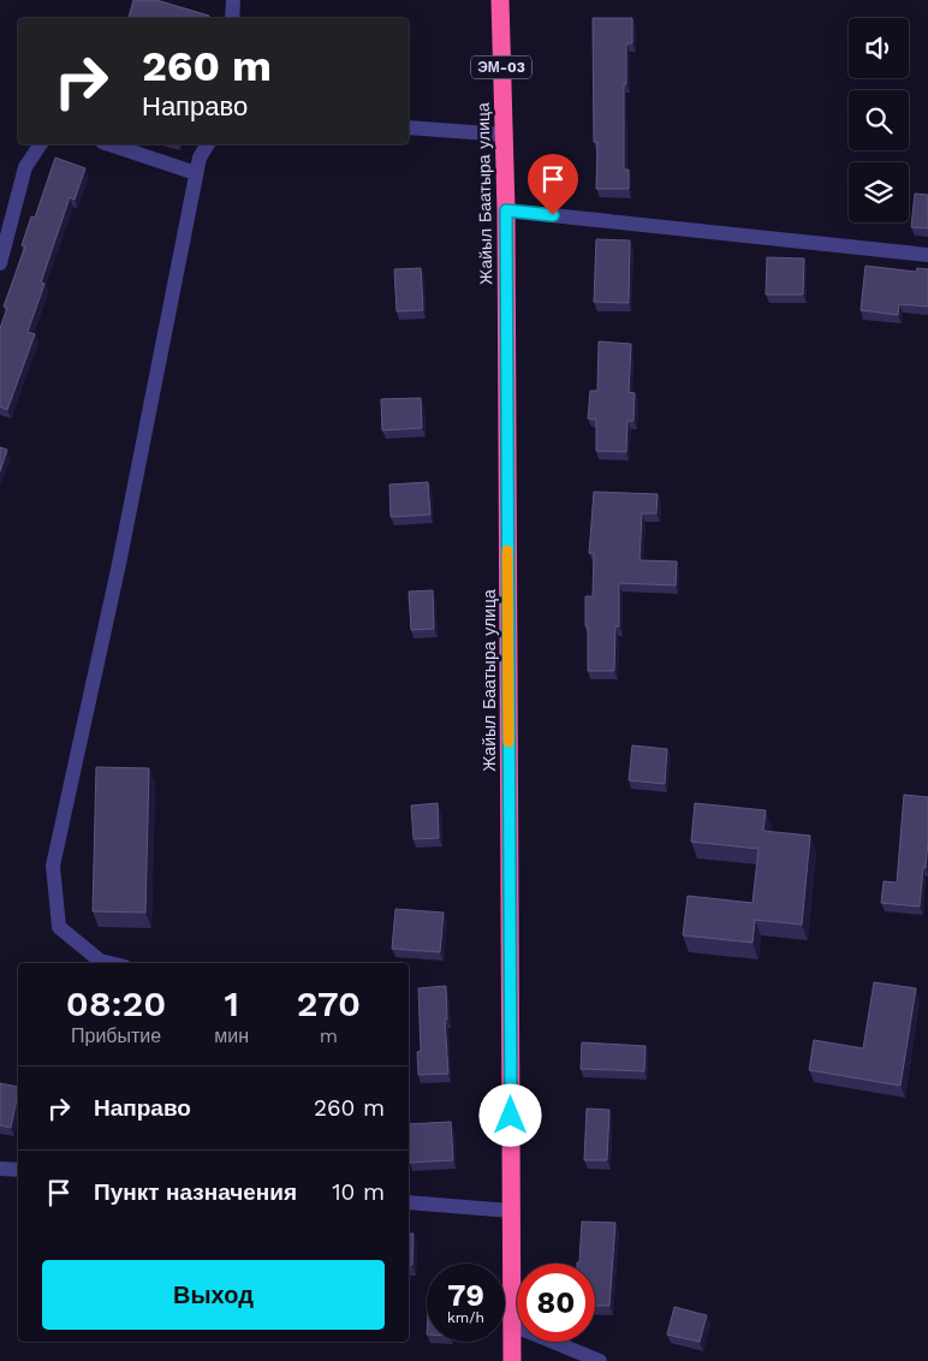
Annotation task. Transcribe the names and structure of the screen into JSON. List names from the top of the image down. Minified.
{"streets":{"highway":["ЭМ-03","Жайыл Баатыра улица"]},"page":{"turn":["260 m","Направо"],"eta":["08:20","Прибытие","1","мин","270","m"],"list":[{"name":"Направо","value":"260 m"},{"name":"Пункт назначения","value":"10 m"}],"buttons":"Выход","speed":"79 km/h","limit":"80"}}
